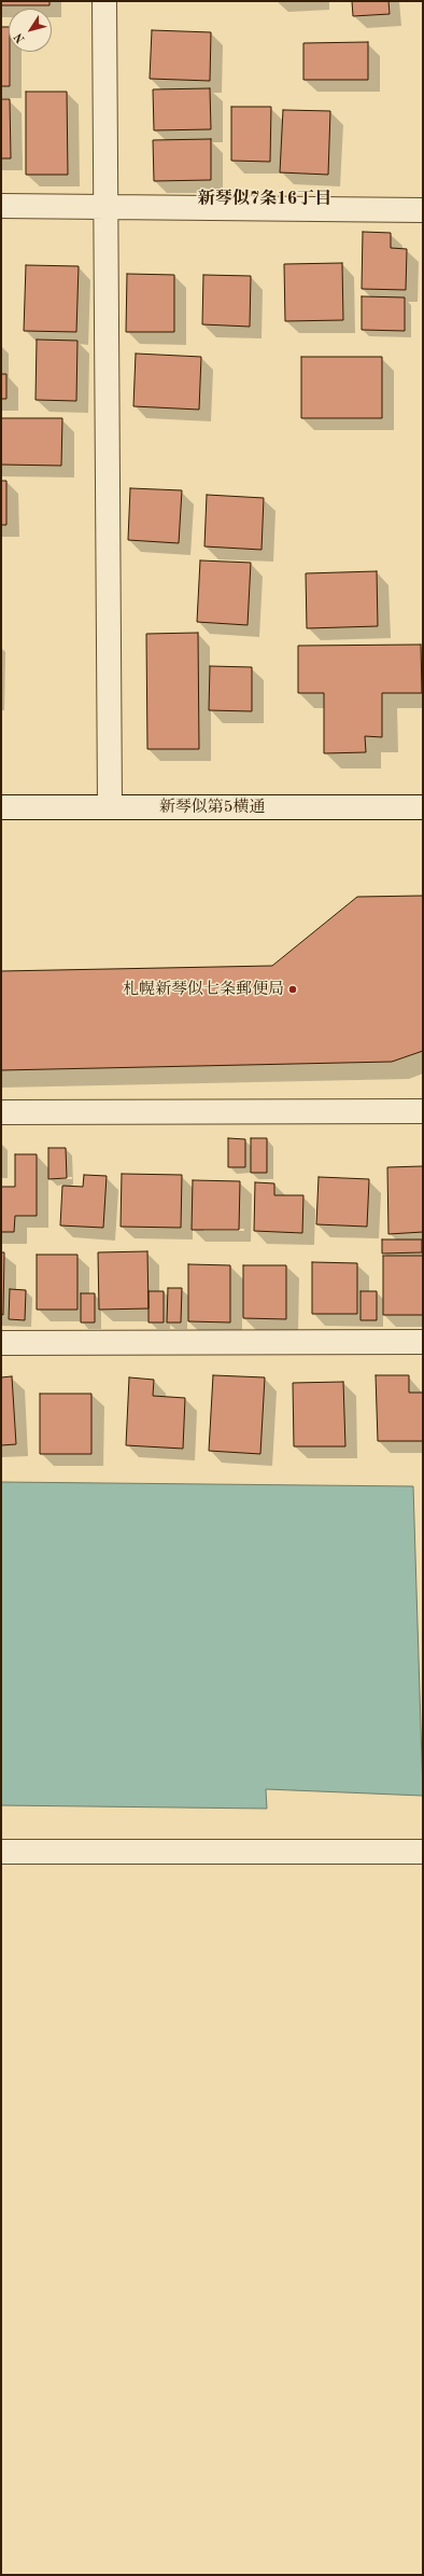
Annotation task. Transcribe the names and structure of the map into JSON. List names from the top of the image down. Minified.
{"streets":{"street":["新琴似第5横通"]},"districts":["新琴似7条16丁目"],"places":["札幌新琴似七条郵便局"],"north":"bottom left"}
